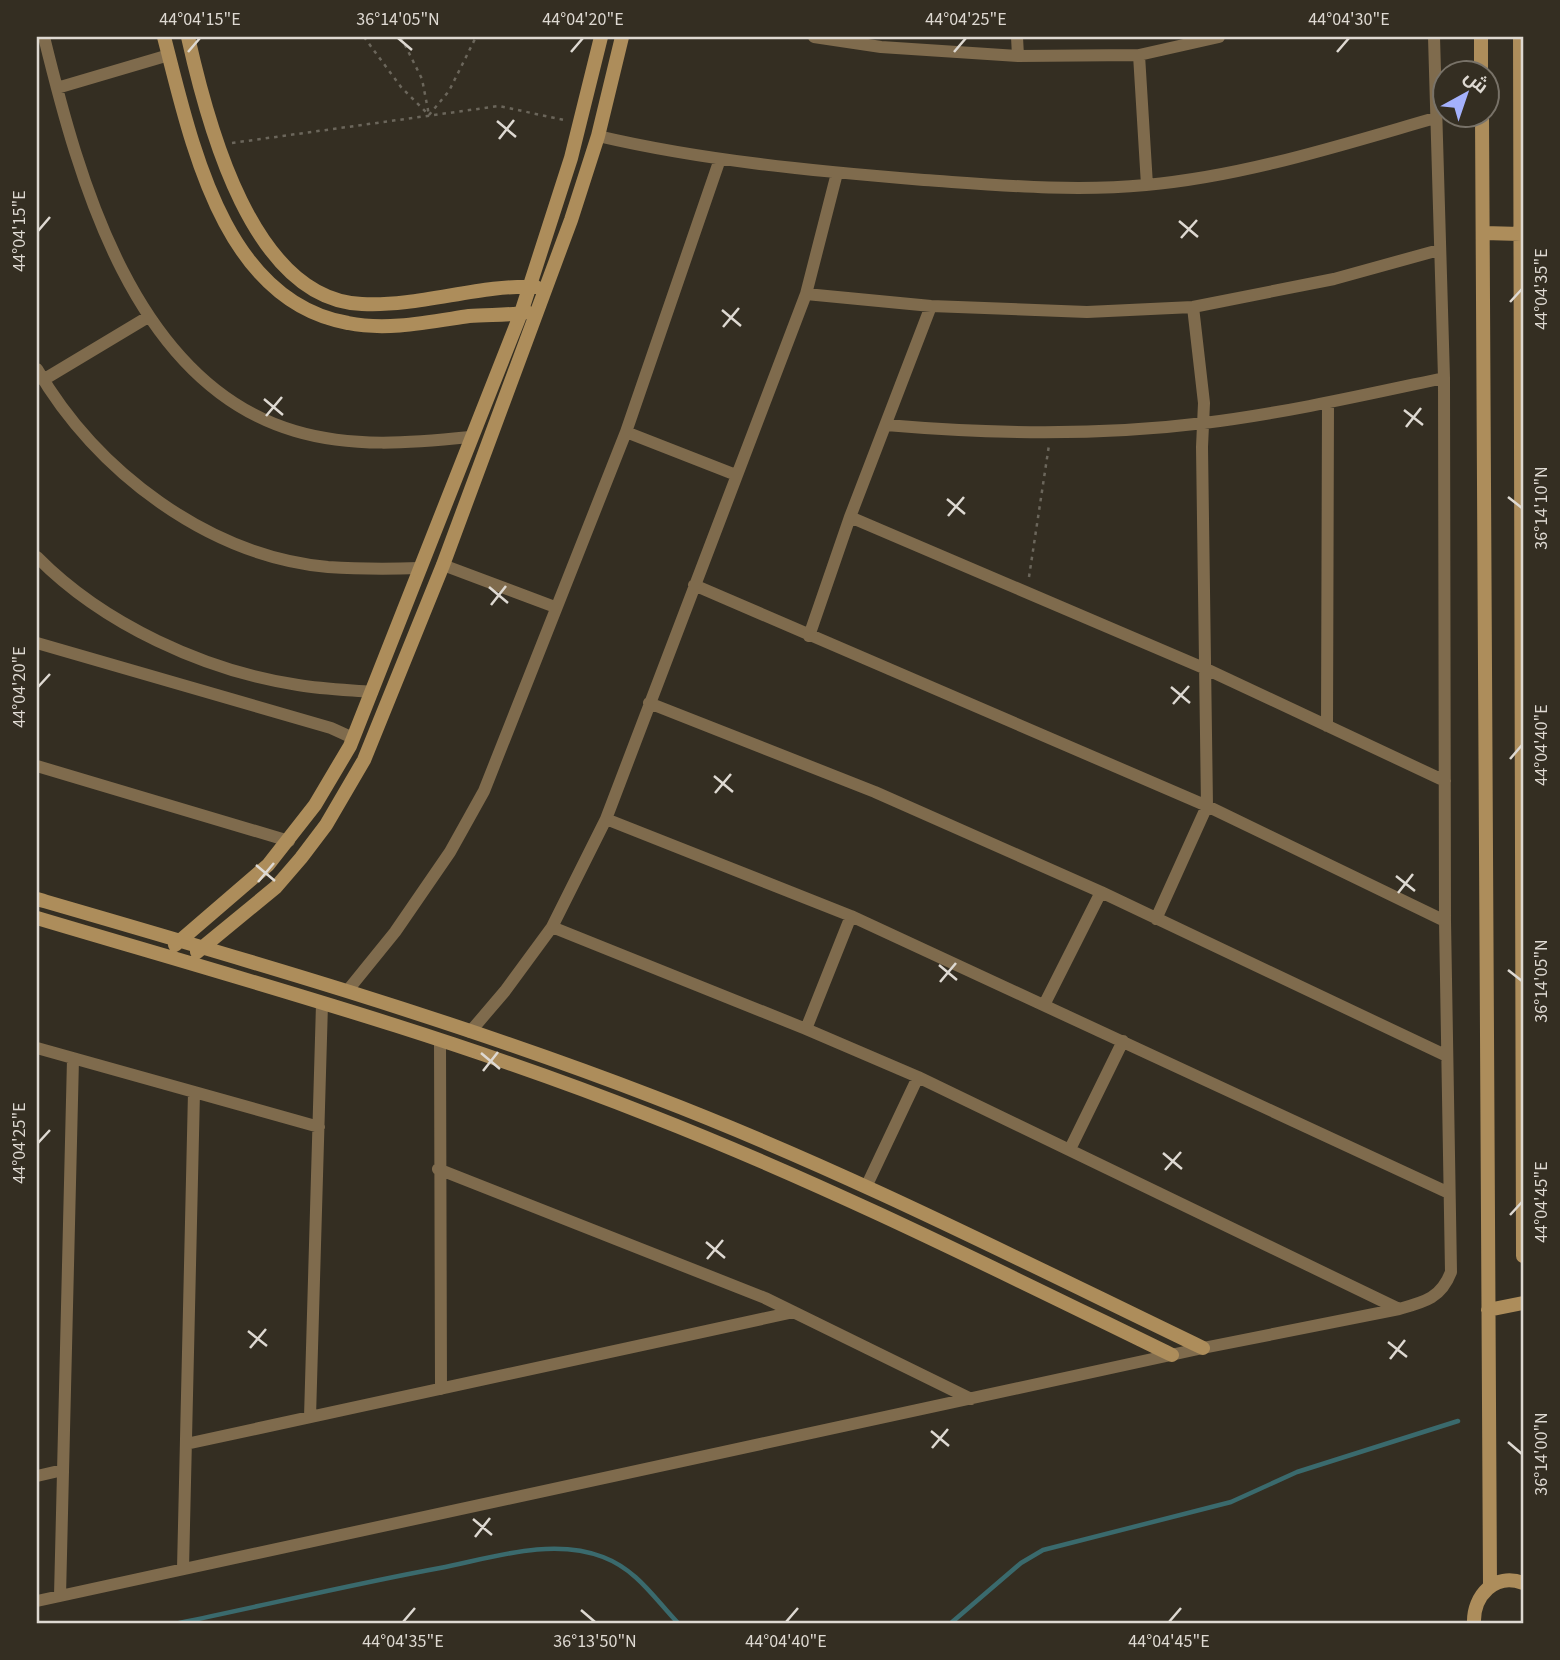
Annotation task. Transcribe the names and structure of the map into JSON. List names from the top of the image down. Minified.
{"north":"top right","coordinates":["44°04'15\"E","36°14'05\"N","44°04'20\"E","44°04'25\"E","44°04'30\"E","44°04'35\"E","36°14'10\"N","44°04'40\"E","44°04'45\"E","36°14'00\"N","36°13'50\"N"]}
